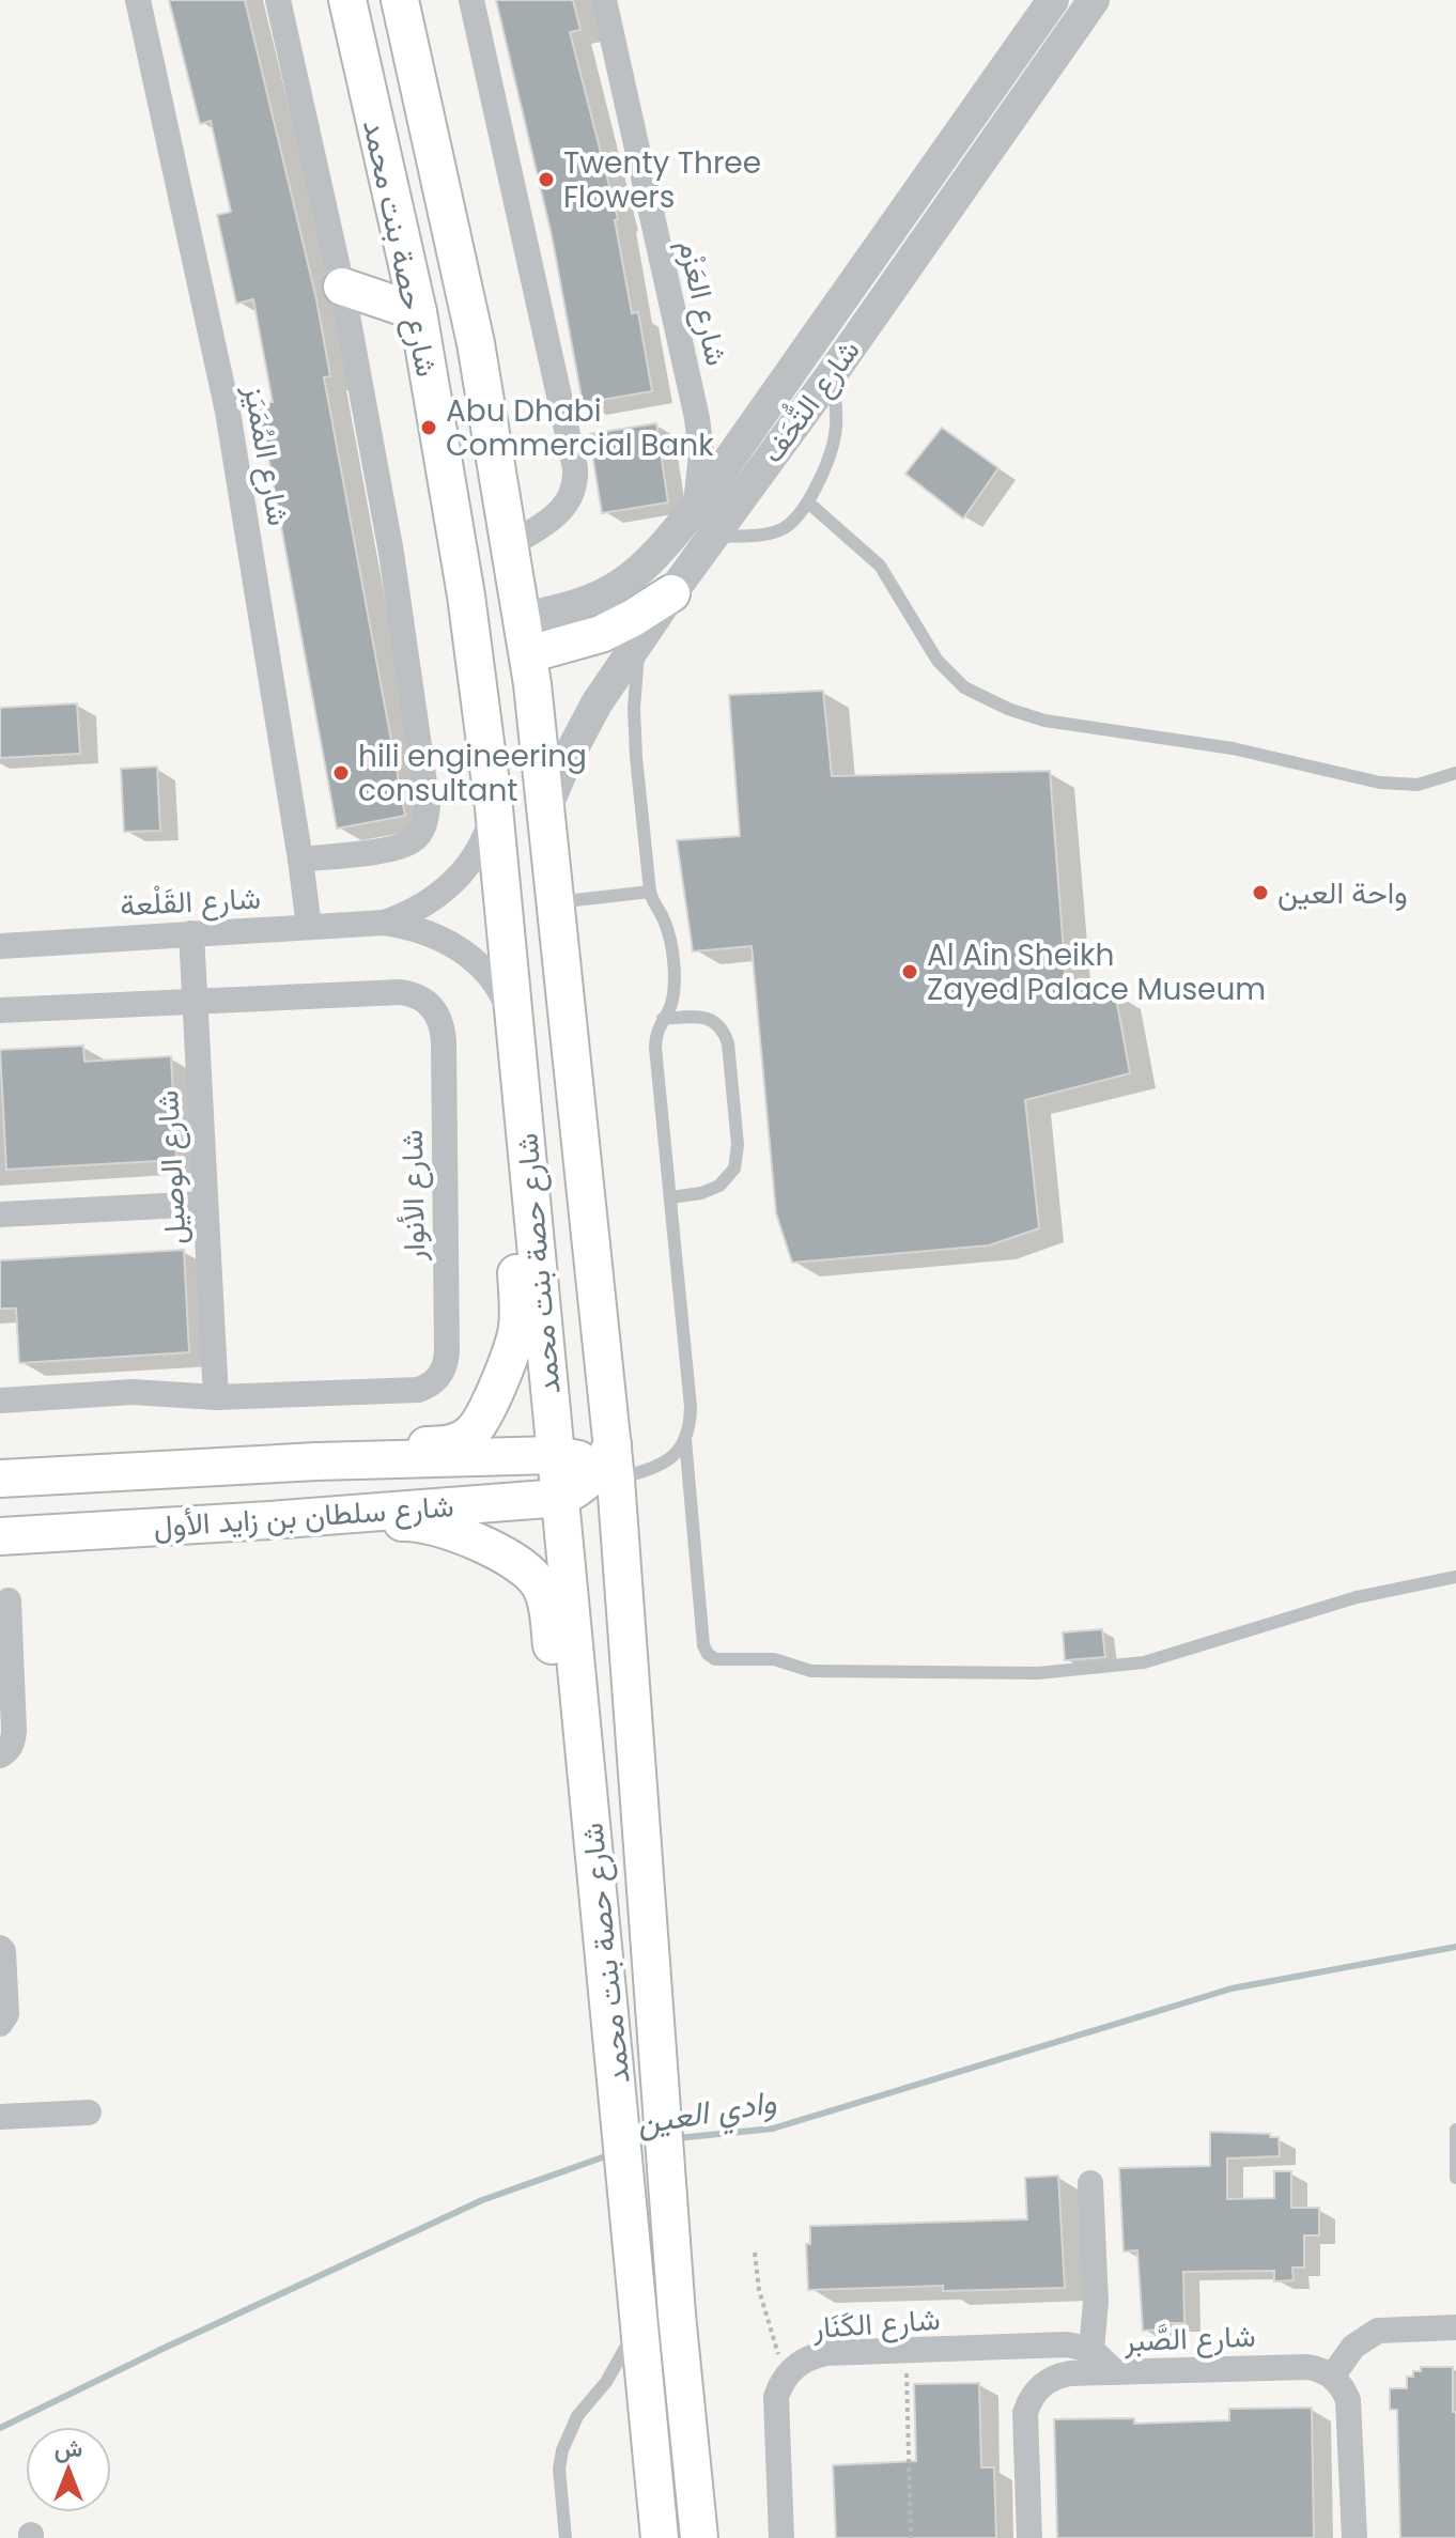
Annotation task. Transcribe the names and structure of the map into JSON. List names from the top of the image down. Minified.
{"streets":{"main road":["شارع حصة بنت محمد","شارع سلطان بن زايد الأول"],"street":["شارع العَزْم","شارع التُّحَف","شارع المُمَيَز","شارع القَلْعة","شارع الوصيل","شارع الأنوار","شارع الكَنَار","شارع الصَّبر"]},"crossings":[["شارع حصة بنت محمد","شارع التُّحَف"],["شارع حصة بنت محمد","شارع القَلْعة"],["شارع حصة بنت محمد","شارع سلطان بن زايد الأول"],["شارع العَزْم","شارع التُّحَف"],["شارع المُمَيَز","شارع القَلْعة"],["شارع القَلْعة","شارع الوصيل"],["شارع الوصيل","شارع الأنوار"]],"water":["وادي العين"],"places":["Twenty Three Flowers","Abu Dhabi Commercial Bank","hili engineering consultant","واحة العين","Al Ain Sheikh Zayed Palace Museum"],"north":"top"}
